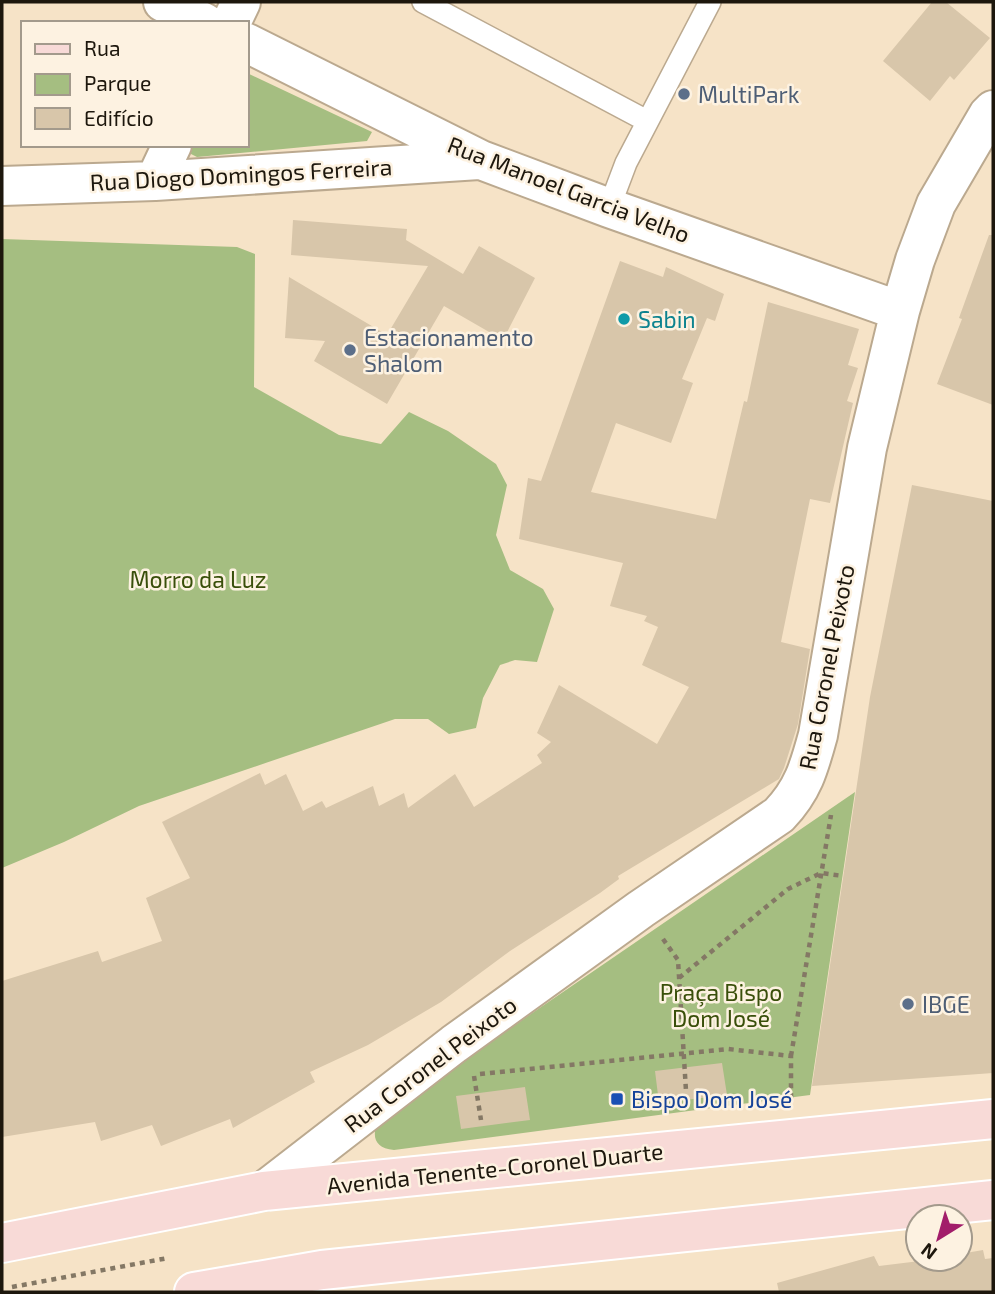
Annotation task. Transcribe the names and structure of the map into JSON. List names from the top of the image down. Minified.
{"streets":{"main road":["Avenida Tenente-Coronel Duarte"],"street":["Rua Diogo Domingos Ferreira","Rua Manoel Garcia Velho","Rua Coronel Peixoto"]},"crossings":[["Rua Diogo Domingos Ferreira","Rua Manoel Garcia Velho"],["Rua Manoel Garcia Velho","Rua Coronel Peixoto"],["Rua Coronel Peixoto","Avenida Tenente-Coronel Duarte"]],"parks":["Morro da Luz","Praça Bispo Dom José"],"places":{"other":["MultiPark","Sabin","Estacionamento Shalom","IBGE"],"transit":["Bispo Dom José"]},"legend":["Rua","Parque","Edifício"],"north":"bottom left"}
